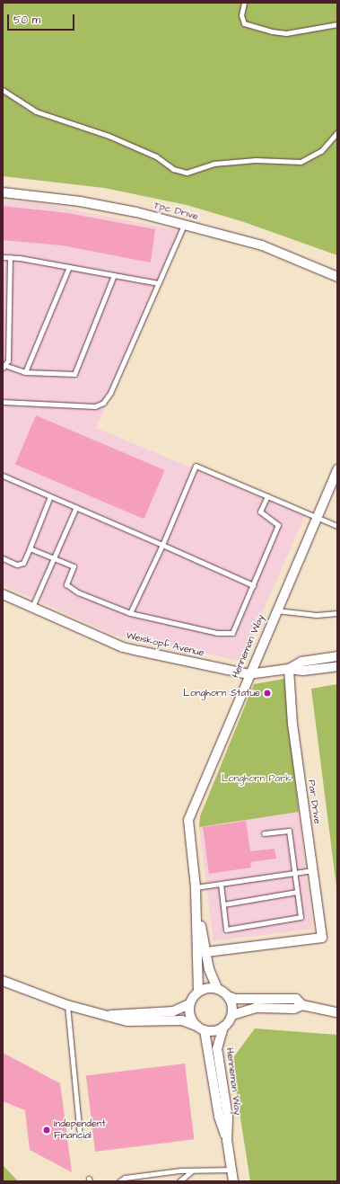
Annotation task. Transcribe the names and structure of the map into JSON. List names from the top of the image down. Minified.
{"streets":{"street":["Tpc Drive","Weiskopf Avenue","Henneman Way","Par Drive"]},"crossings":[["Weiskopf Avenue","Henneman Way"],["Weiskopf Avenue","Par Drive"],["Henneman Way","Par Drive"]],"parks":["Longhorn Park"],"places":["Longhorn Statue","Independent Financial"],"scale_bar":"50 m"}
